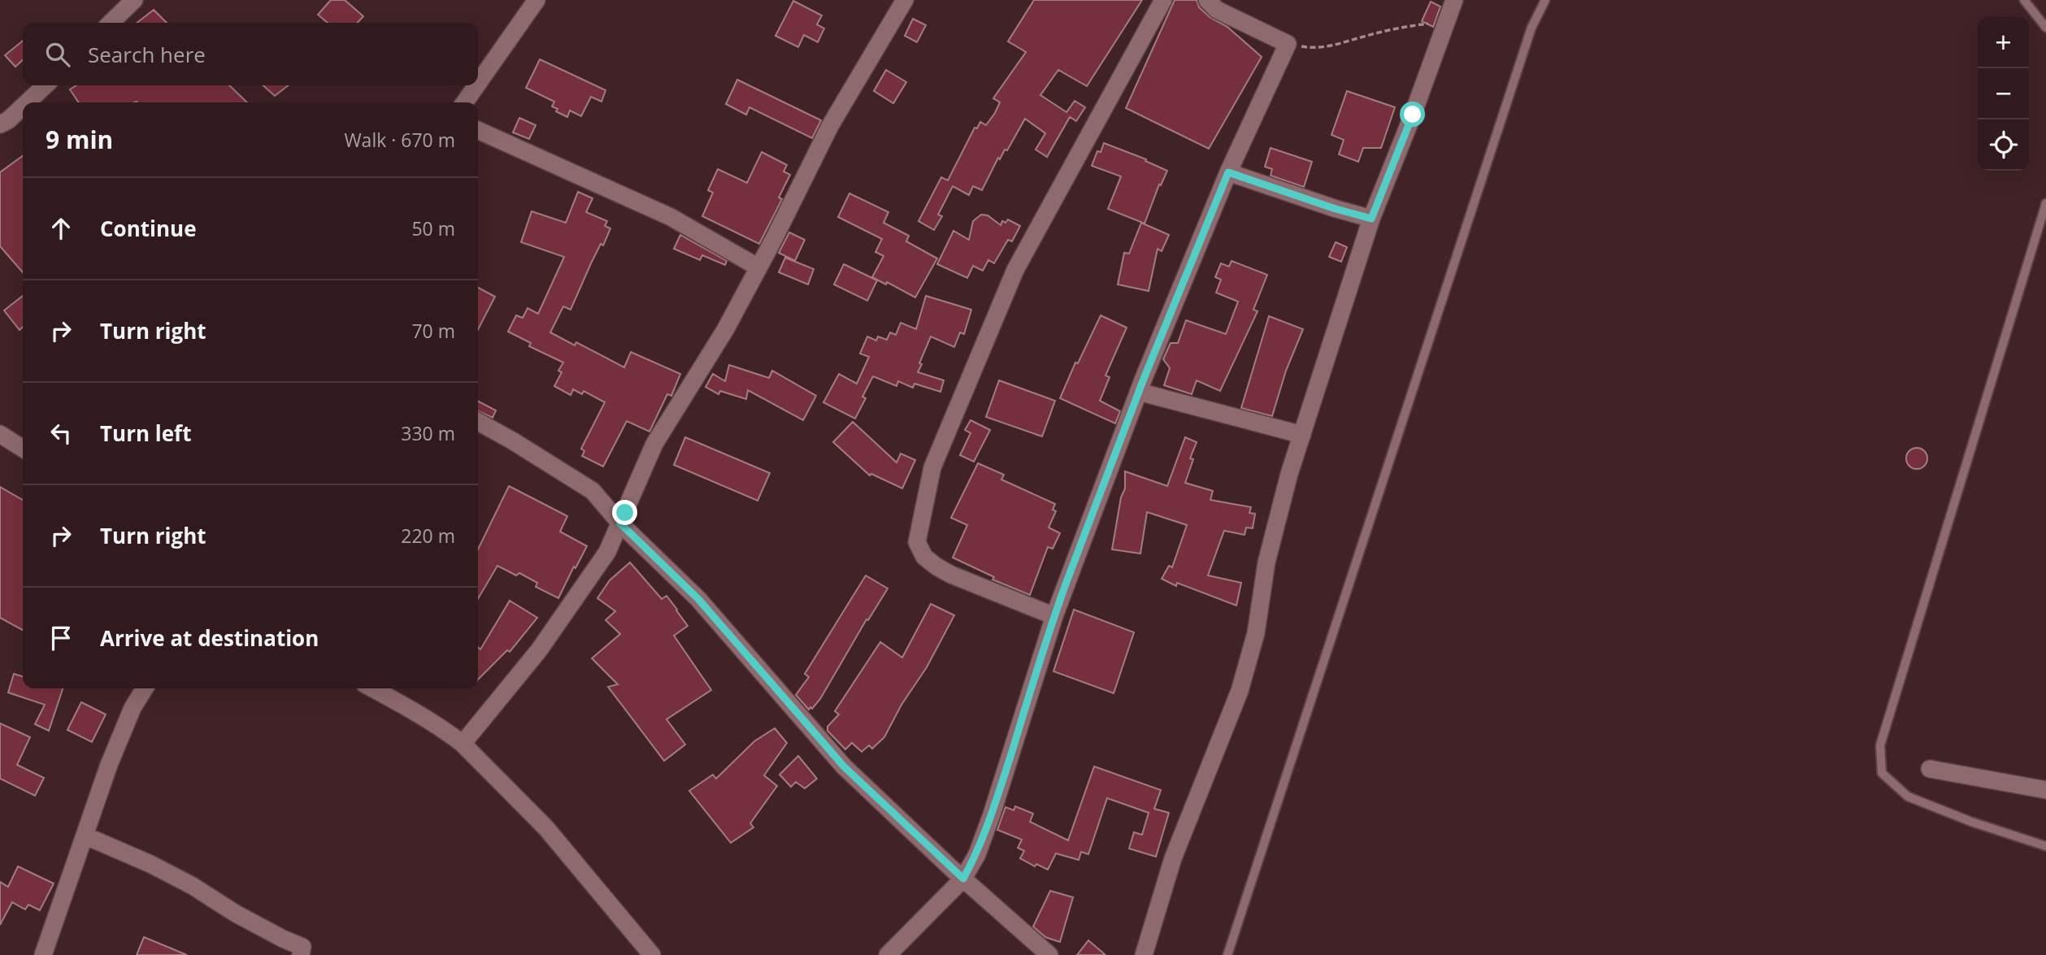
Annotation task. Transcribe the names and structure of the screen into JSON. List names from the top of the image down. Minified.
{"page":{"map_buttons":["+","−"],"search":"Search here","heading":["9 min","Walk · 670 m"],"list":[["Continue","50 m"],["Turn right","70 m"],["Turn left","330 m"],["Turn right","220 m"],"Arrive at destination"]}}
